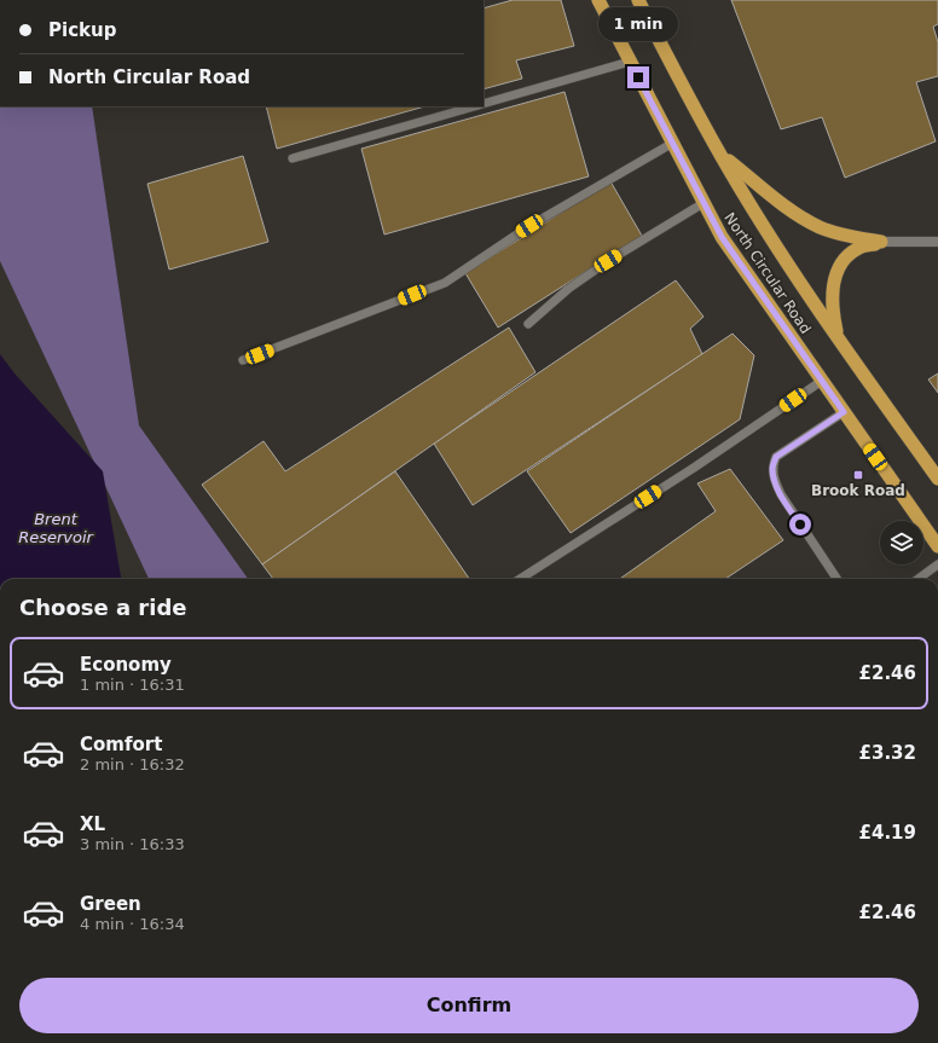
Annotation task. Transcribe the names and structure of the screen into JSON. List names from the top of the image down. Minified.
{"streets":{"highway":["North Circular Road"]},"water":["Brent Reservoir"],"places":{"transit":["Brook Road"]},"page":{"banner":["Pickup","North Circular Road"],"bubble":"1 min","heading":"Choose a ride","list":[{"name":"Economy","note":"1 min · 16:31","value":"£2.46"},{"name":"Comfort","note":"2 min · 16:32","value":"£3.32"},{"name":"XL","note":"3 min · 16:33","value":"£4.19"},{"name":"Green","note":"4 min · 16:34","value":"£2.46"}],"buttons":"Confirm"}}
